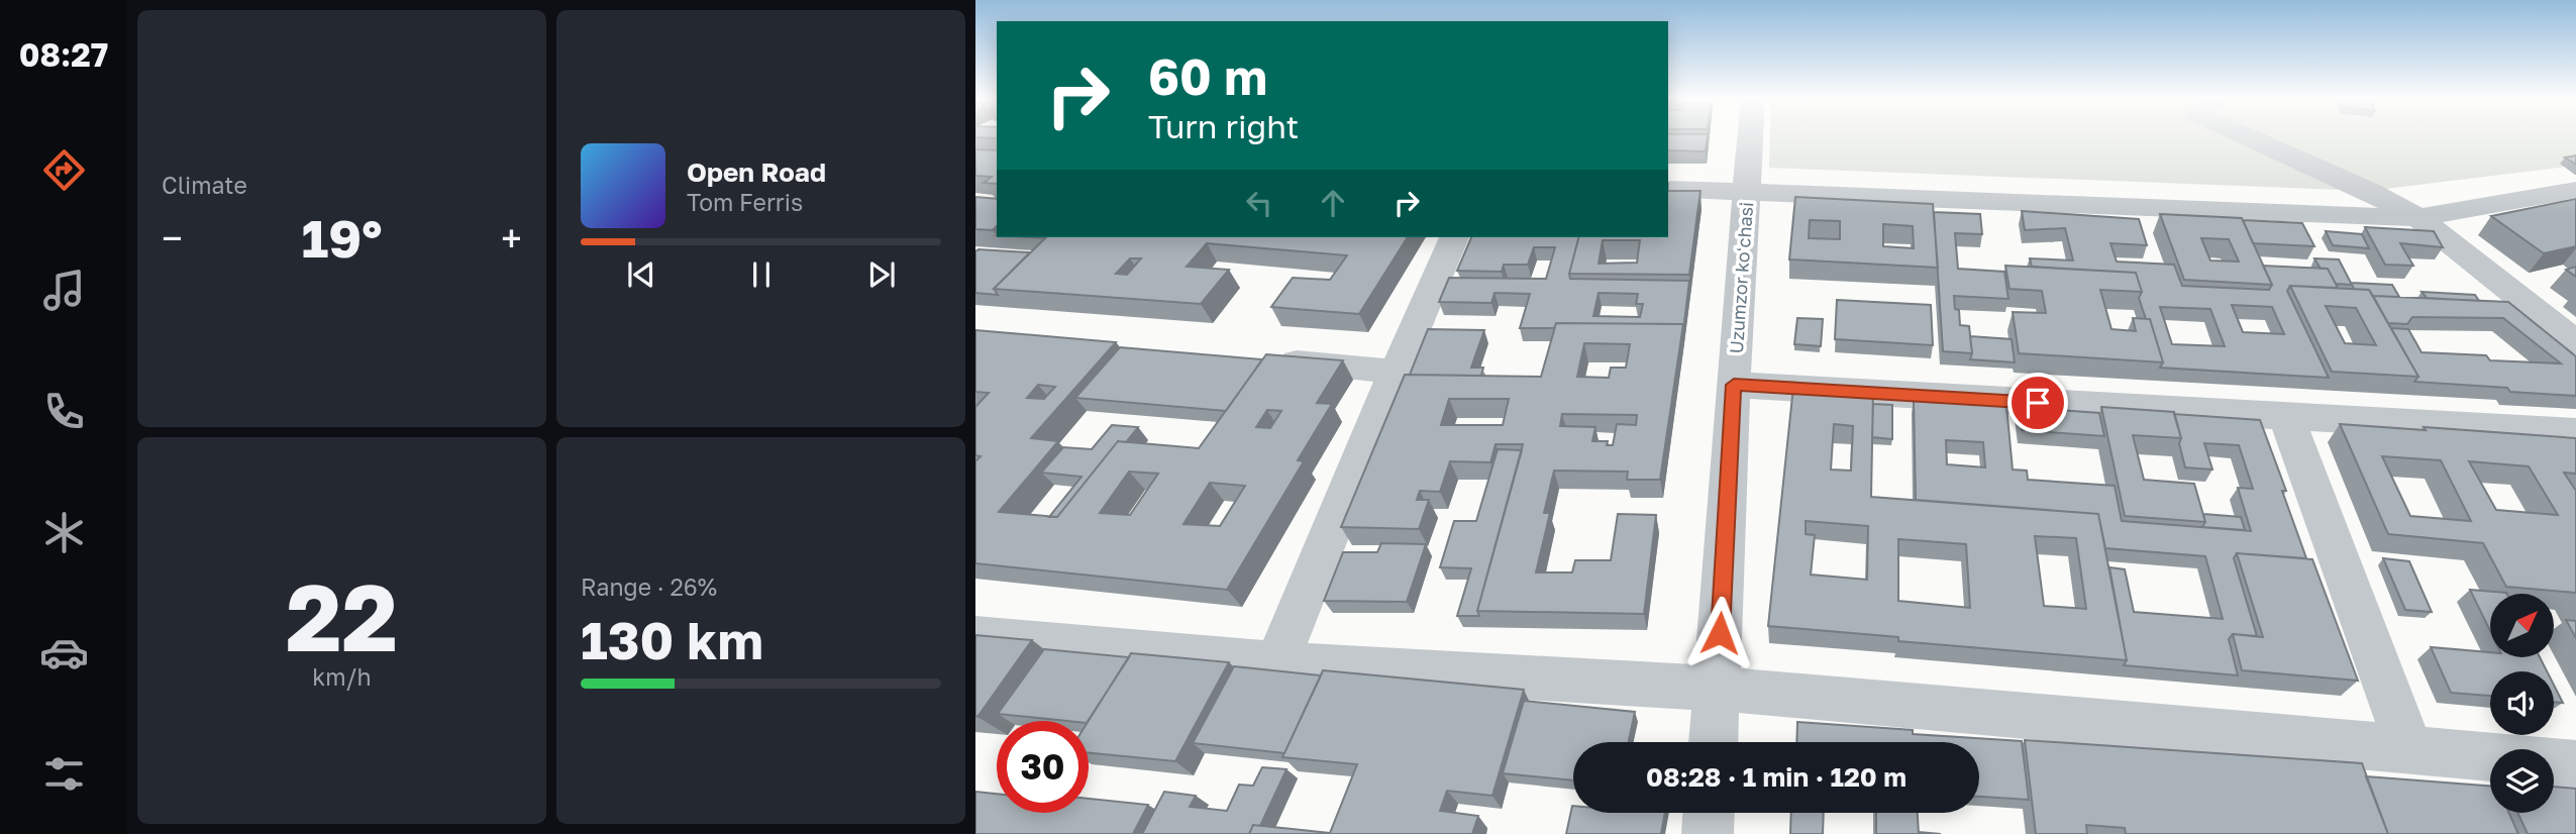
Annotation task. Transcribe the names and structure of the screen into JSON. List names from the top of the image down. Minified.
{"streets":{"street":["Uzumzor koʻchasi"]},"north":"top right","page":{"tabs":"08:27","tile":["Climate",["22","km/h"],["Range · 26%","130 km"]],"turn":["60 m","Turn right"],"song":["Open Road","Tom Ferris"],"heat":["−","19°","+"],"limit":"30","trip":"08:28 · 1 min · 120 m"}}
